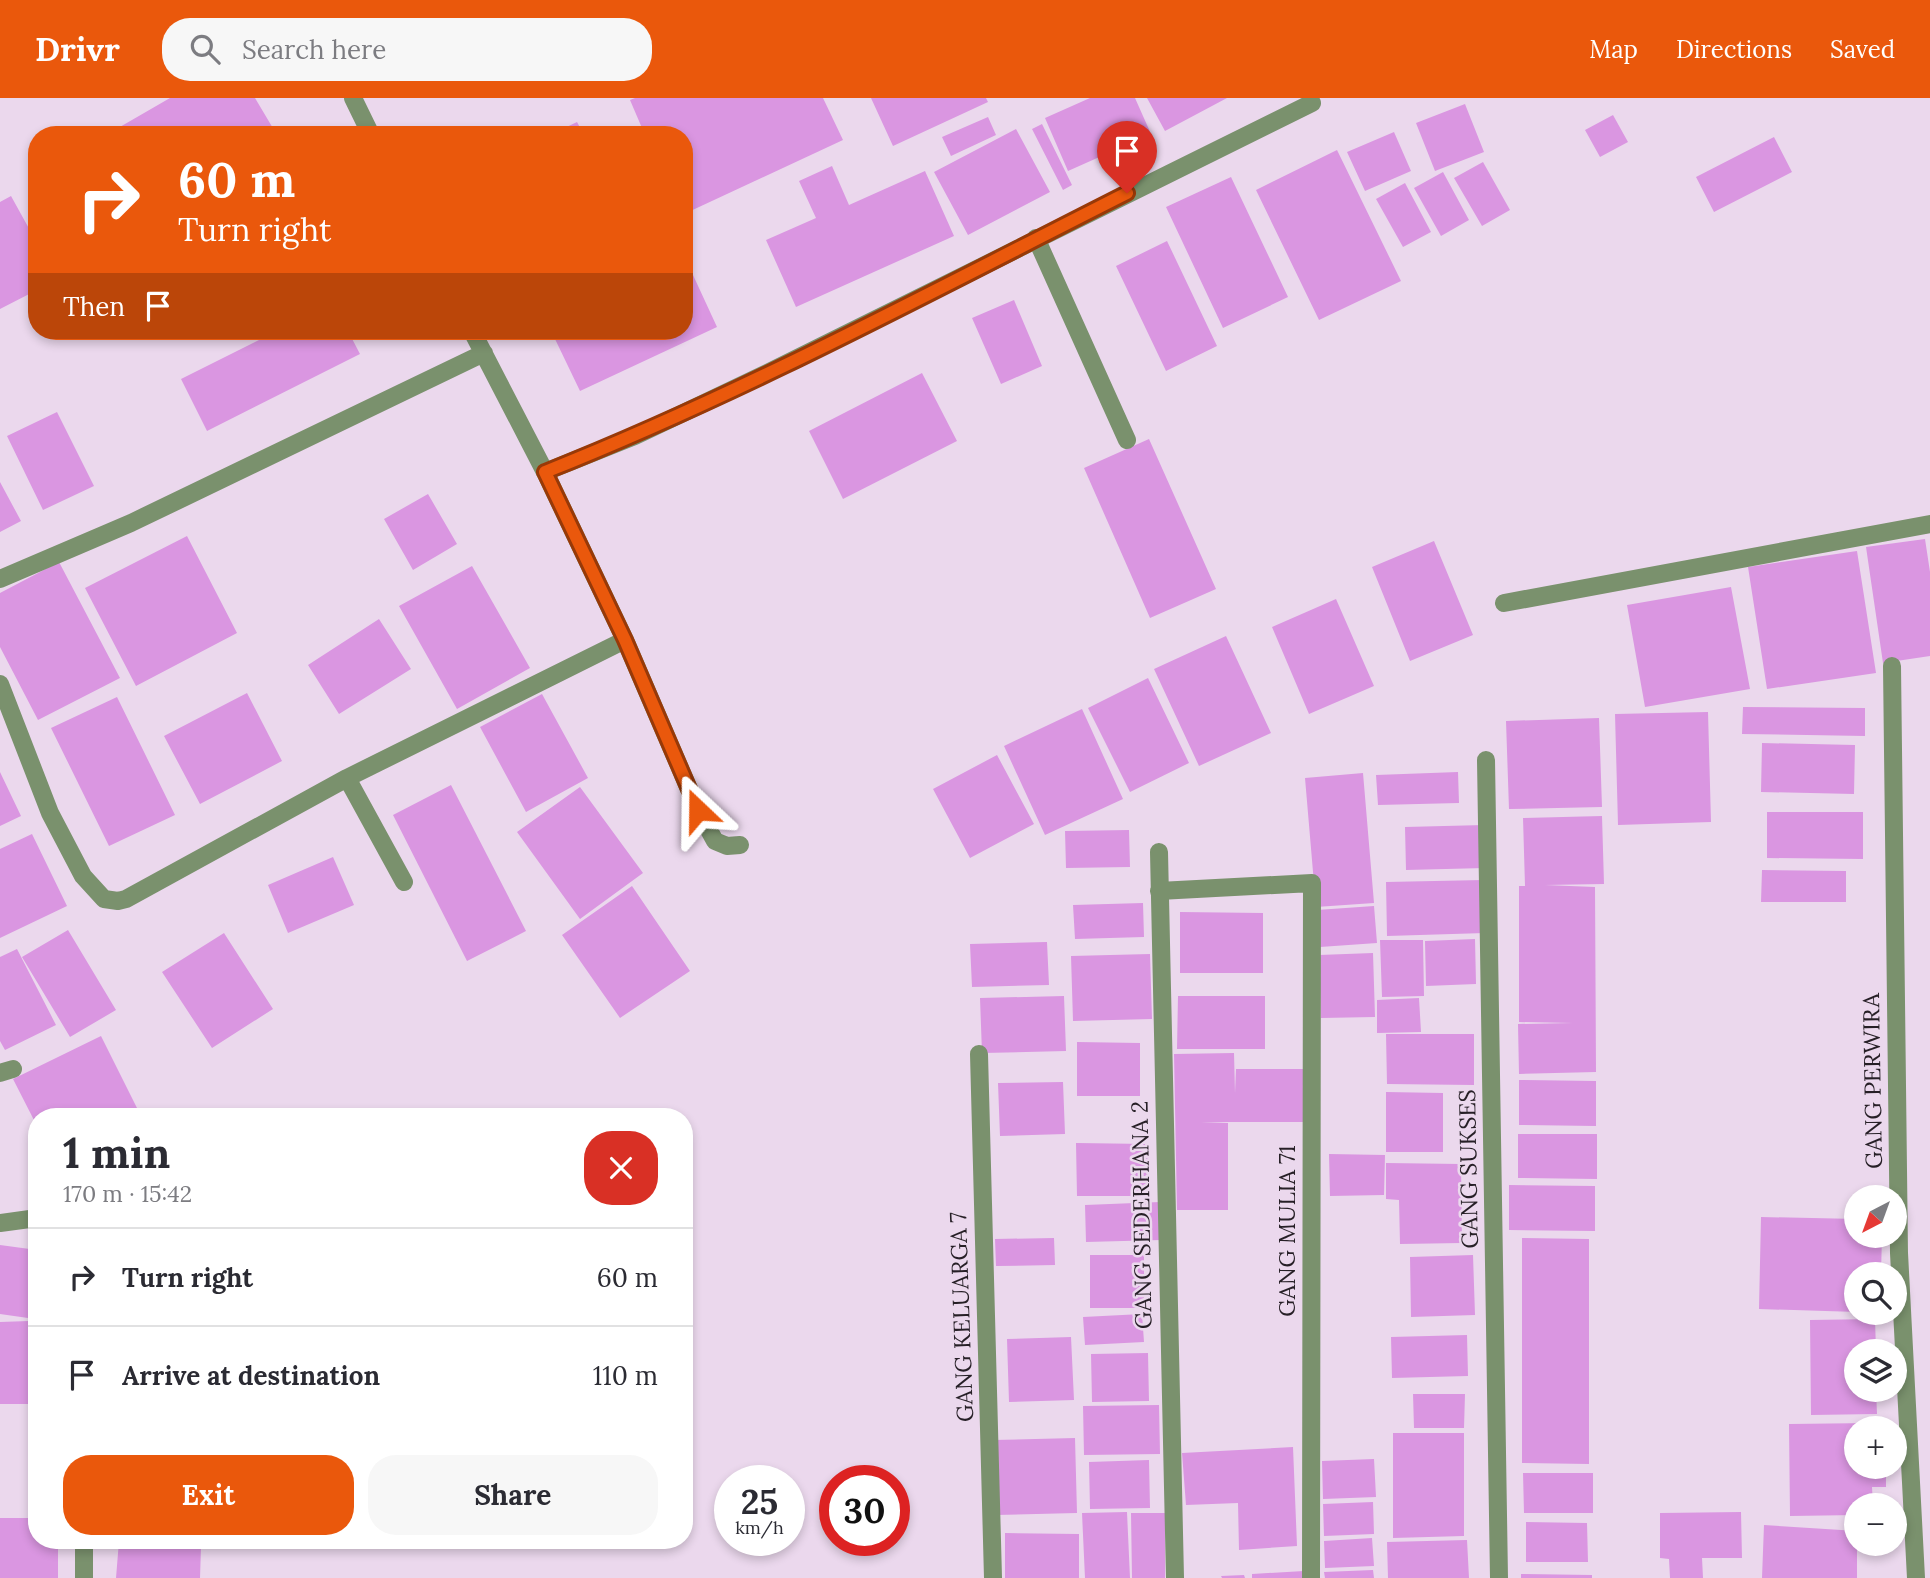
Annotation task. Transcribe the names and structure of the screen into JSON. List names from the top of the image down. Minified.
{"streets":{"street":["GANG PERWIRA","GANG SUKSES","GANG SEDERHANA 2","GANG MULIA 71","GANG KELUARGA 7"]},"crossings":[["GANG SEDERHANA 2","GANG MULIA 71"]],"north":"bottom left","page":{"header":"Drivr","search":"Search here","nav":["Map","Directions","Saved"],"turn":["60 m","Turn right"],"then":"Then","heading":["1 min","170 m · 15:42"],"map_buttons":["+","−"],"list":[{"name":"Turn right","value":"60 m"},{"name":"Arrive at destination","value":"110 m"}],"buttons":["Exit","Share"],"speed":"25 km/h","limit":"30"}}
